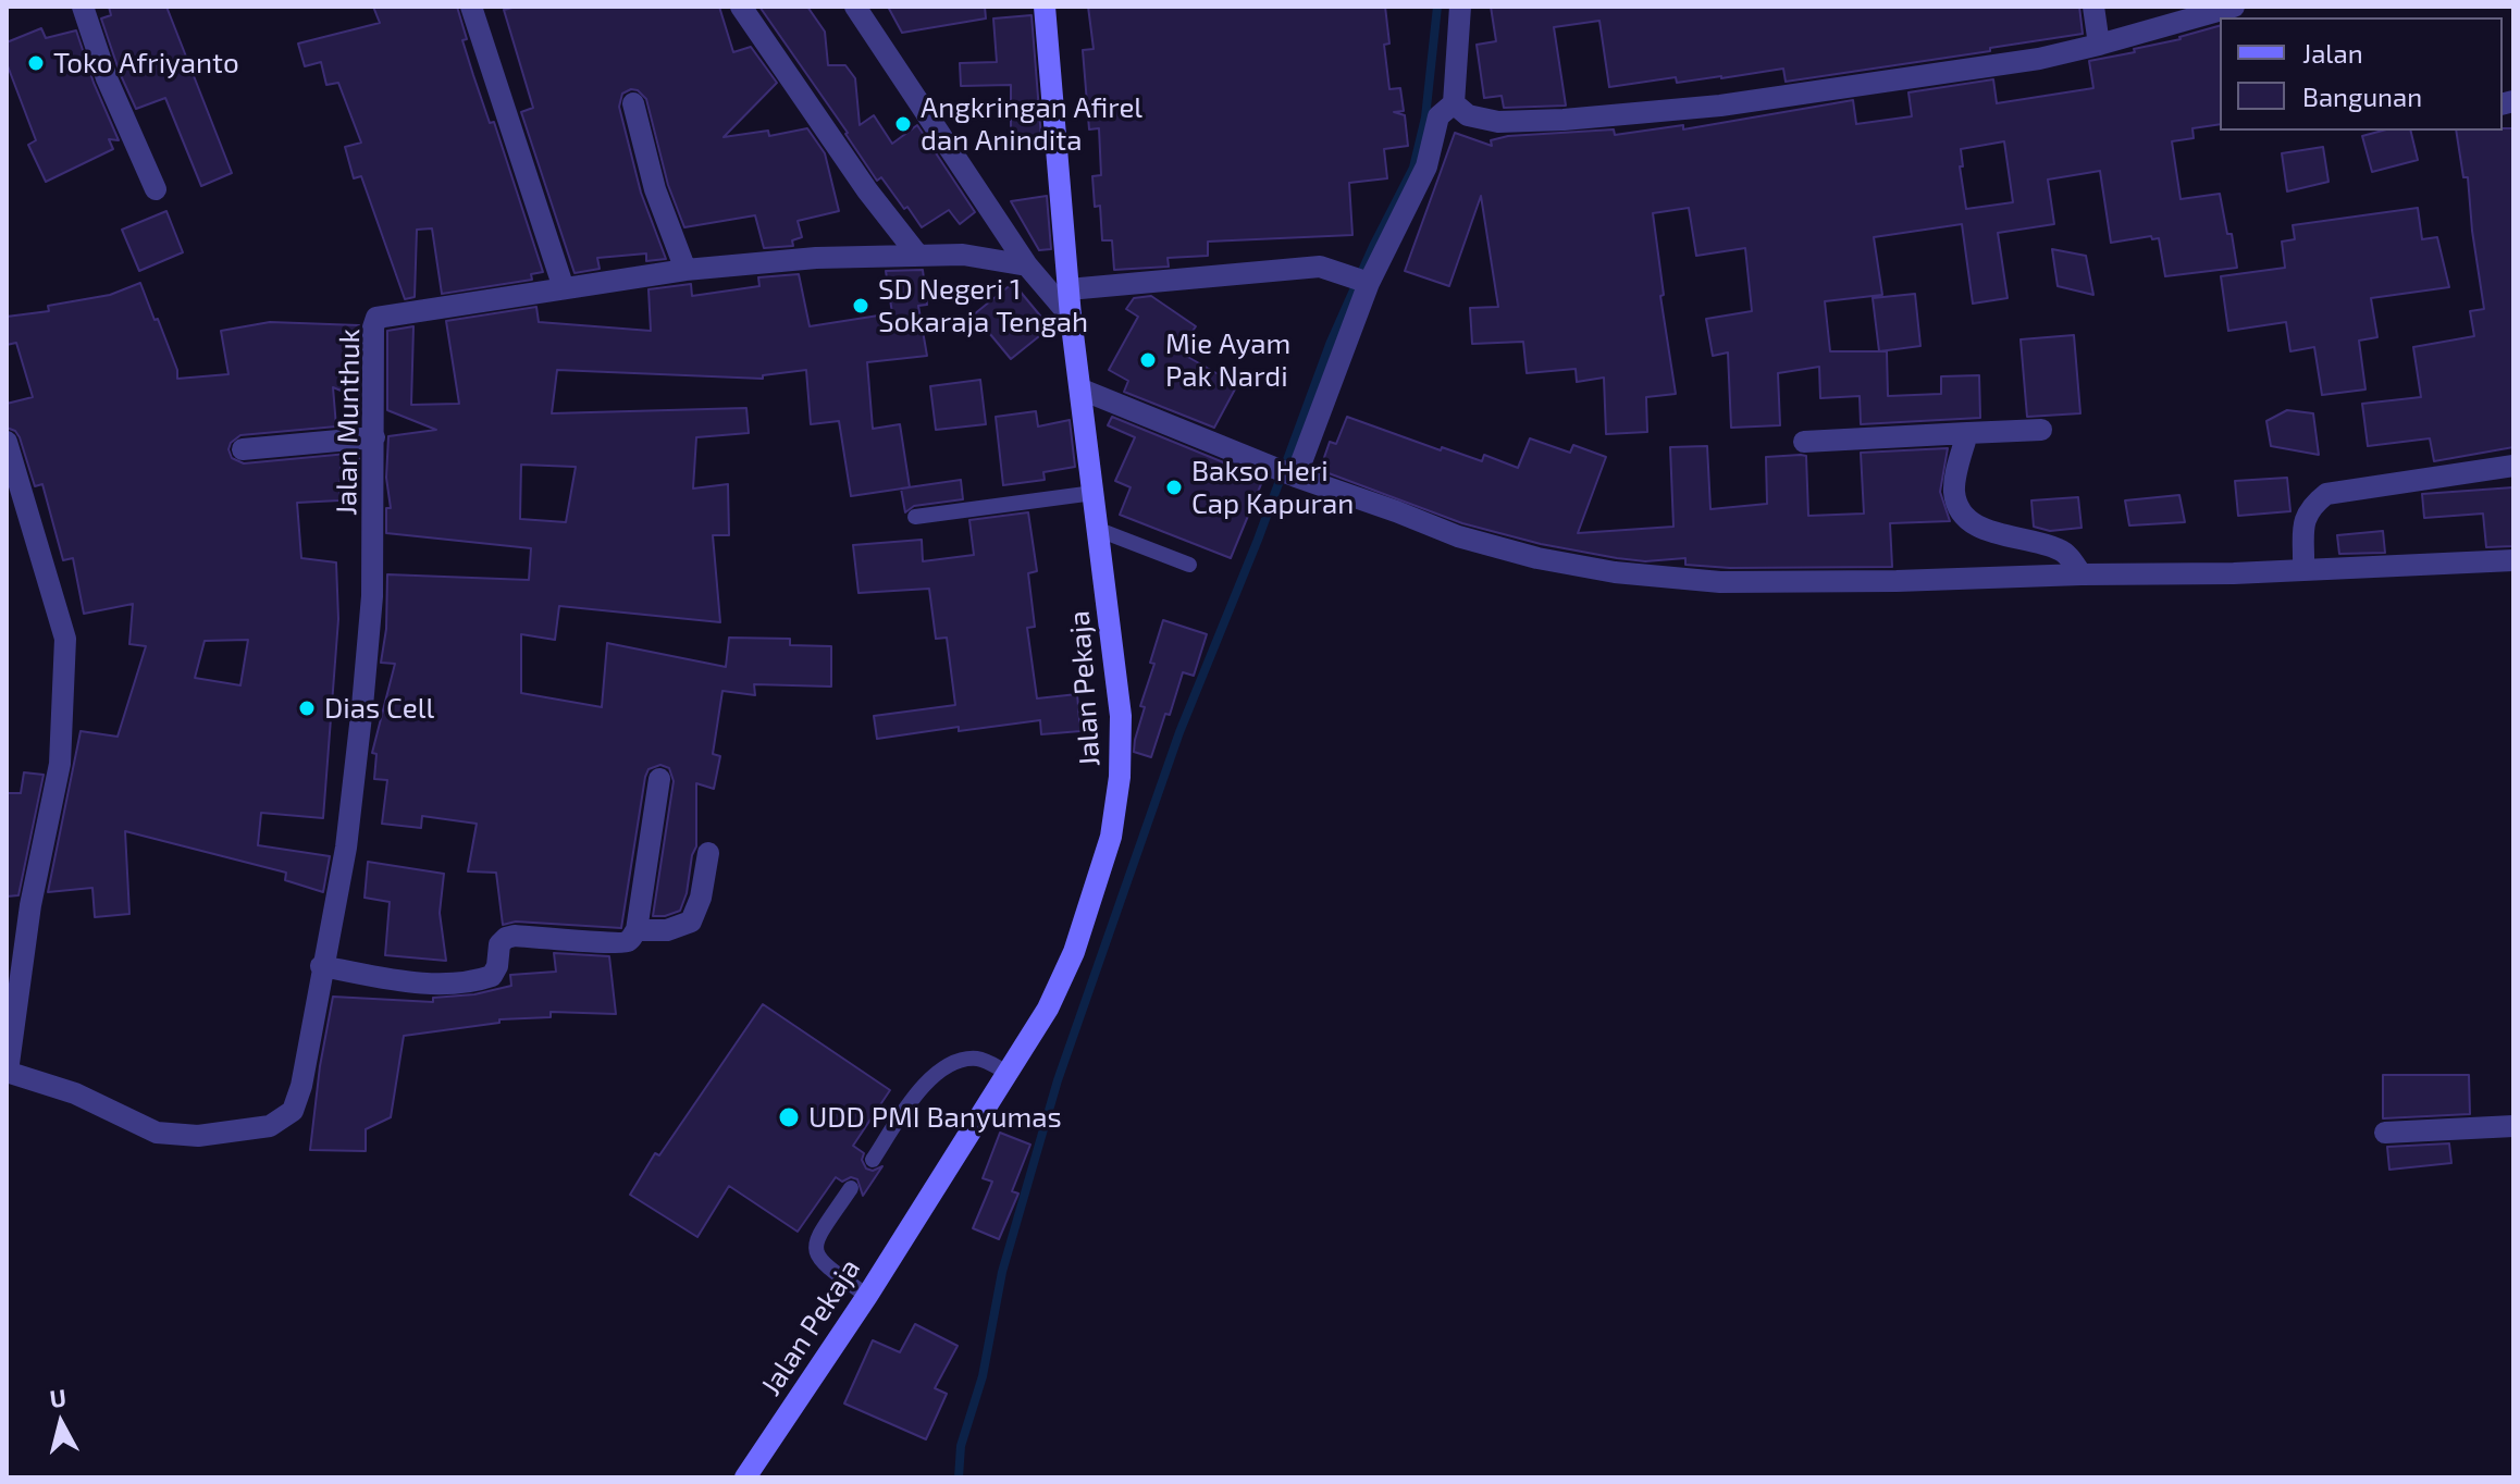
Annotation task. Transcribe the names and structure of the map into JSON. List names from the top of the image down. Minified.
{"streets":{"street":["Jalan Munthuk","Jalan Pekaja"]},"places":["Toko Afriyanto","Angkringan Afirel dan Anindita","SD Negeri 1 Sokaraja Tengah","Mie Ayam Pak Nardi","Bakso Heri Cap Kapuran","Dias Cell","UDD PMI Banyumas"],"legend":["Jalan","Bangunan"],"north":"top"}
